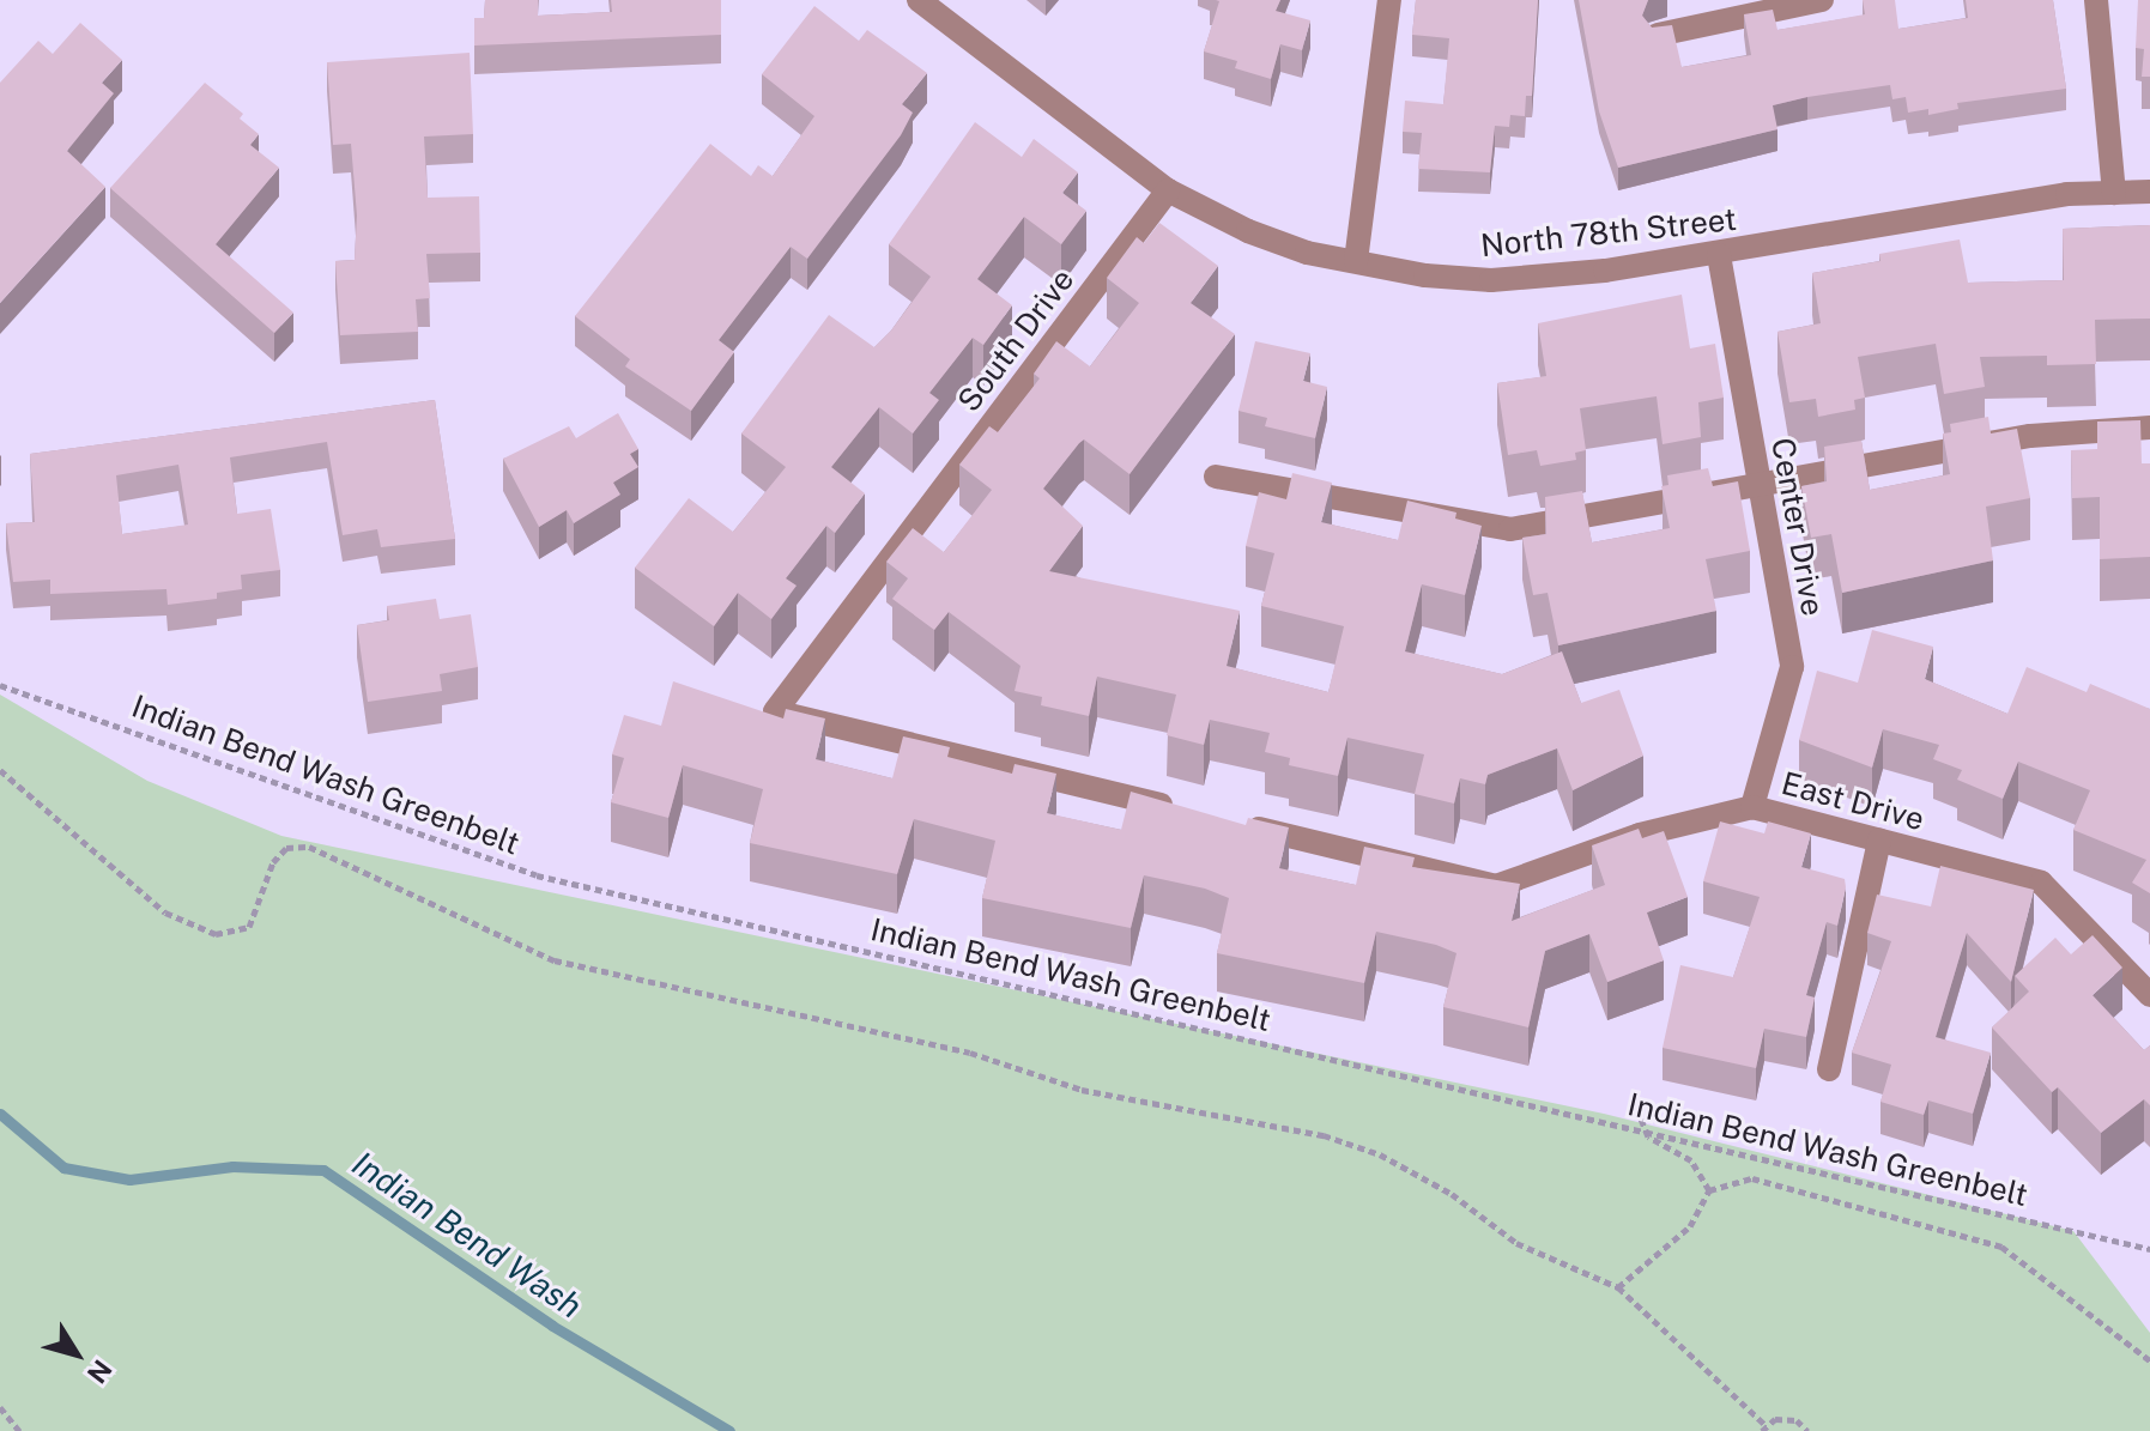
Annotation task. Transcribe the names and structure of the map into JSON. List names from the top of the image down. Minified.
{"streets":{"street":["North 78th Street","South Drive","Center Drive","East Drive"],"path":["Indian Bend Wash Greenbelt"]},"crossings":[["North 78th Street","South Drive"],["North 78th Street","Center Drive"],["Center Drive","East Drive"]],"water":["Indian Bend Wash"],"north":"bottom right"}
